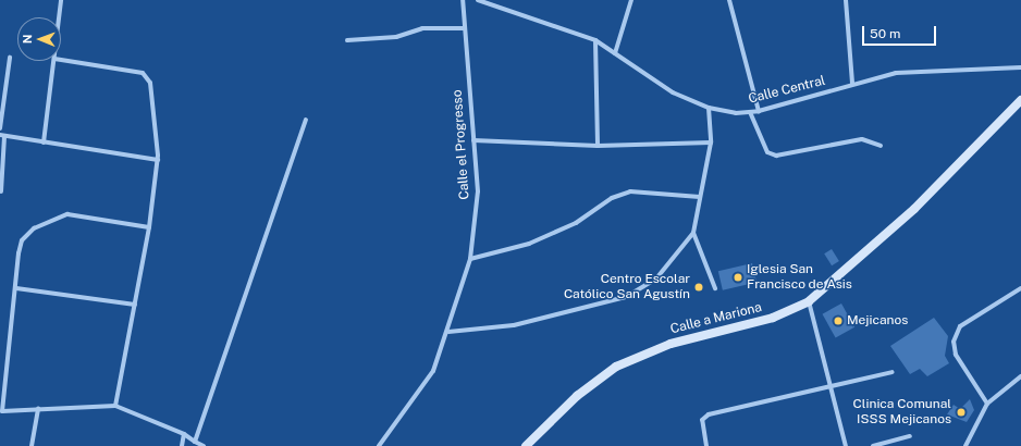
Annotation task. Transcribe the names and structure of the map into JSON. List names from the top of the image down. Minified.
{"streets":{"main road":["Calle a Mariona"],"street":["Calle Central","Calle el Progresso"]},"places":["Iglesia San Francisco de Asis","Centro Escolar Católico San Agustín","Mejicanos","Clinica Comunal ISSS Mejicanos"],"scale_bar":"50 m","north":"left"}
